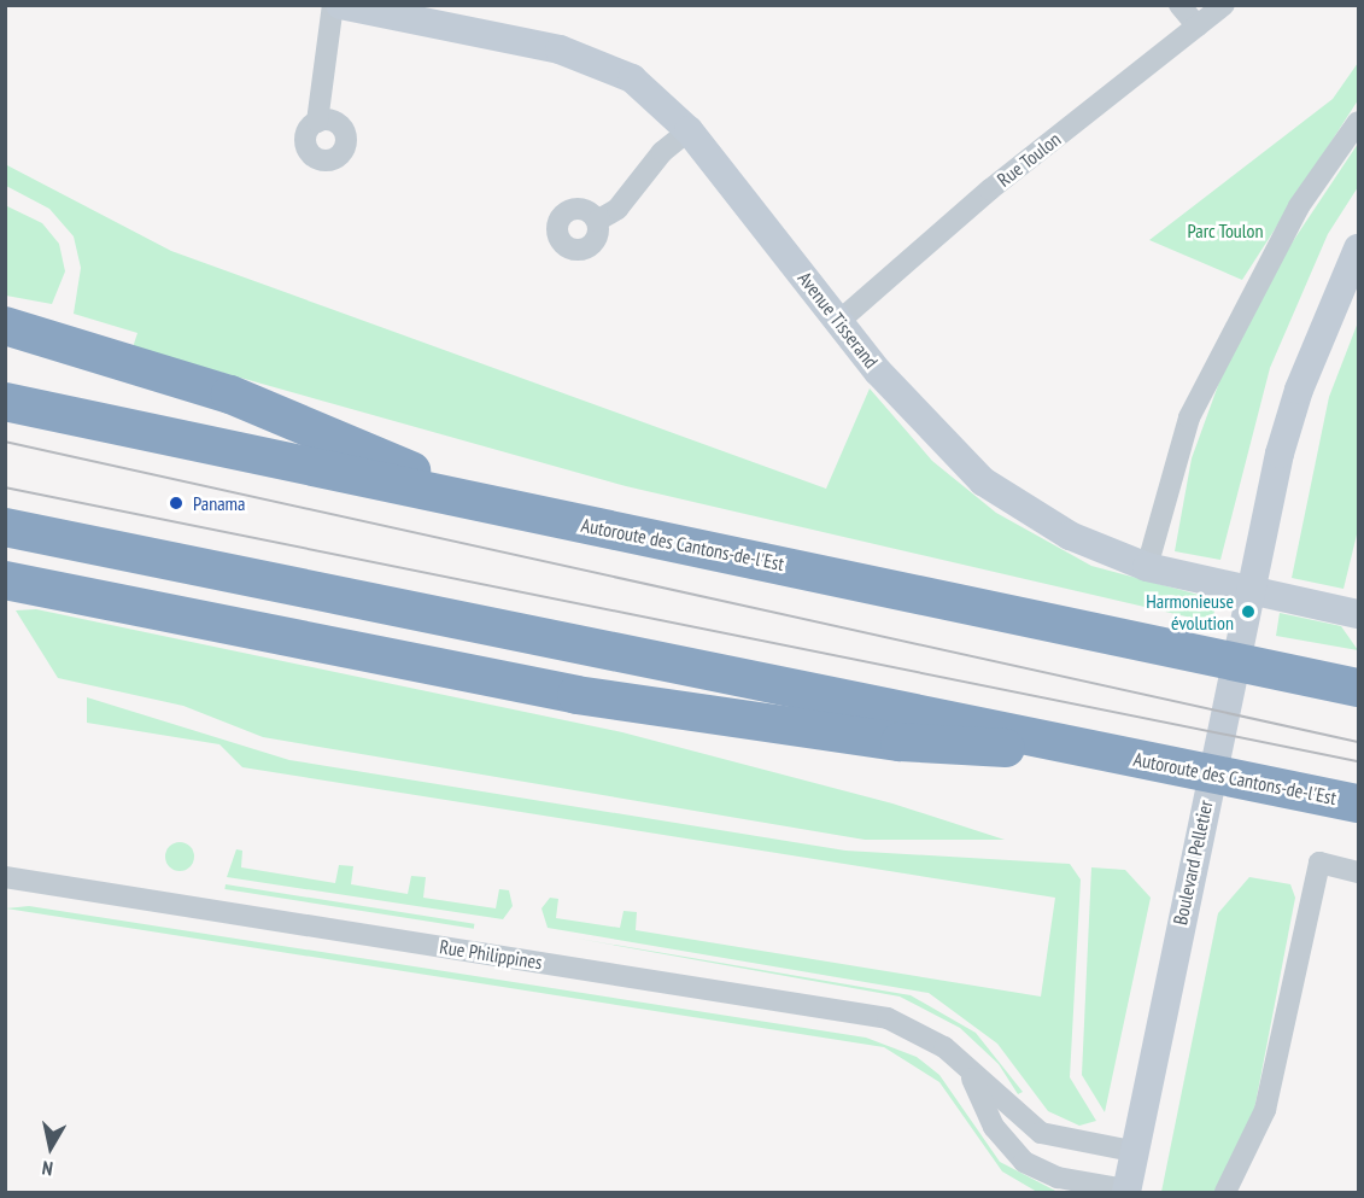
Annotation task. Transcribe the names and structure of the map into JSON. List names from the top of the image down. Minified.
{"streets":{"highway":["Autoroute des Cantons-de-l'Est"],"street":["Rue Toulon","Avenue Tisserand","Boulevard Pelletier","Rue Philippines"]},"crossings":[["Rue Toulon","Avenue Tisserand"],["Boulevard Pelletier","Rue Philippines"]],"parks":["Parc Toulon"],"places":["Panama","Harmonieuse évolution"],"north":"bottom"}
